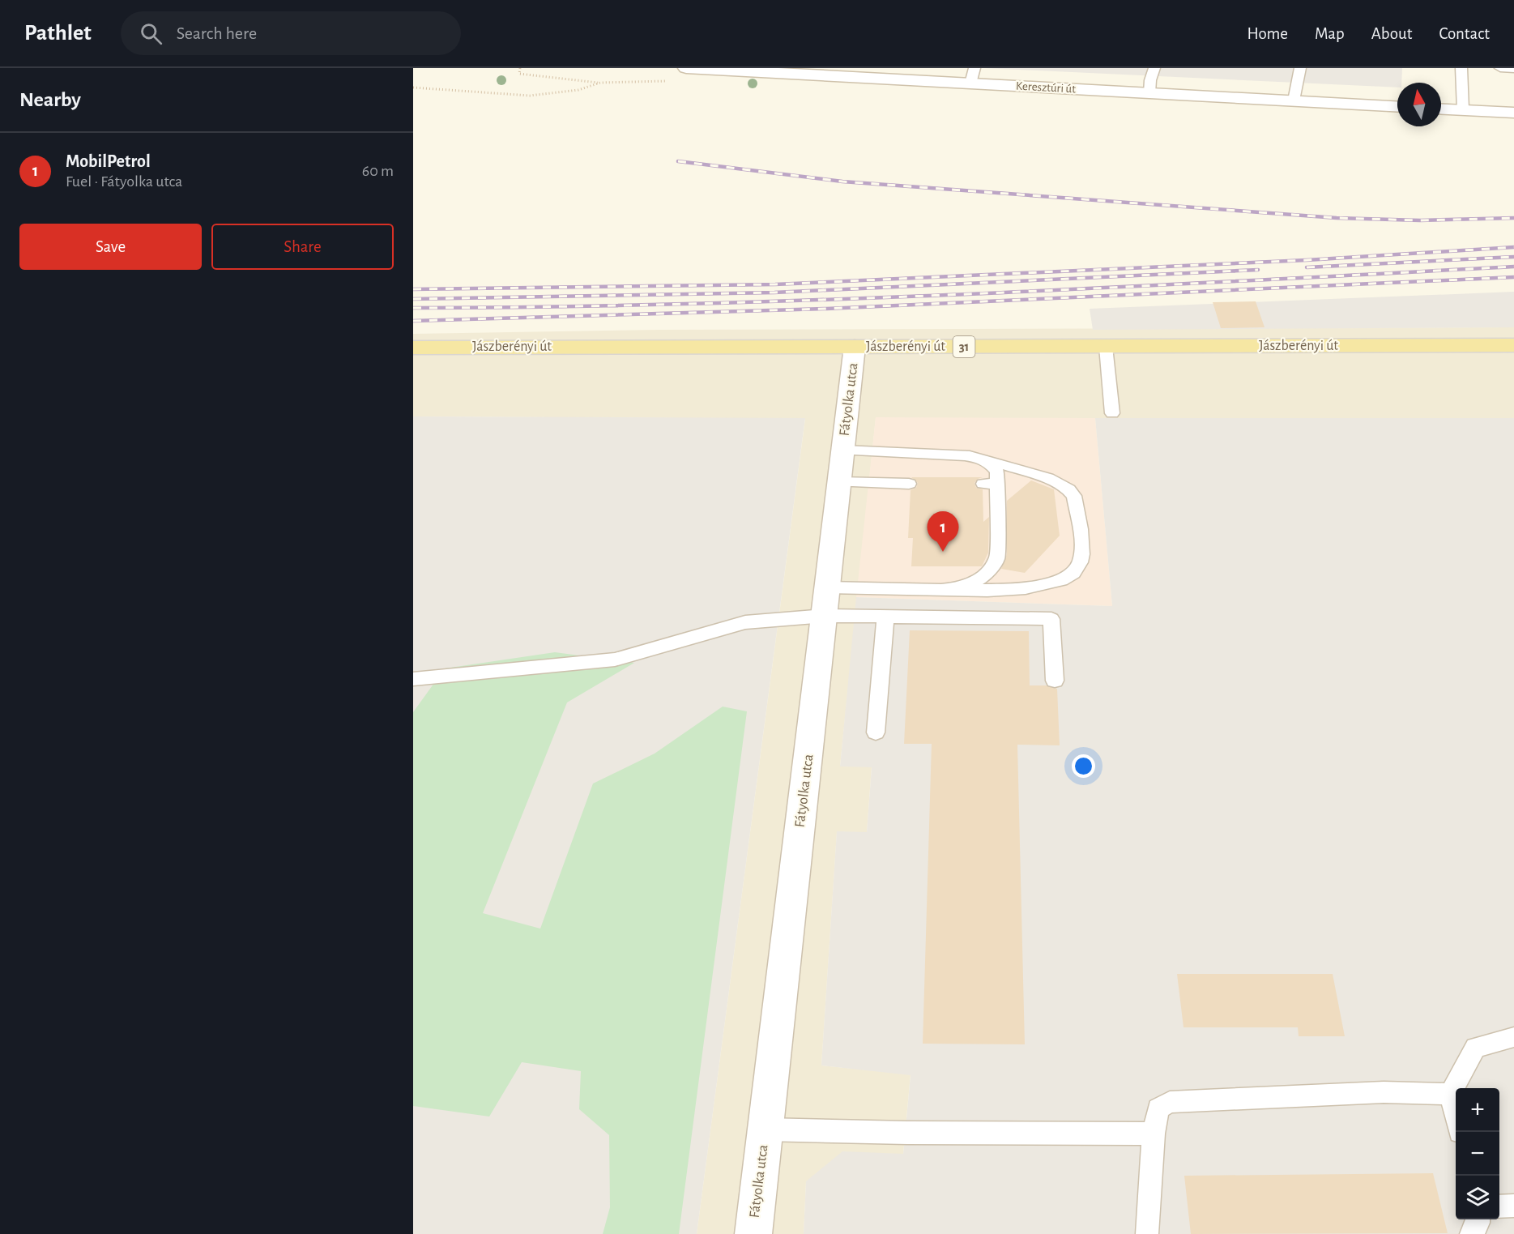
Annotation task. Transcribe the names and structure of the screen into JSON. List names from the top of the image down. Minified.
{"streets":{"main road":["Keresztúri út","Jászberényi út","31","Fátyolka utca"]},"crossings":[["Jászberényi út","Fátyolka utca"]],"north":"top","page":{"header":"Pathlet","search":"Search here","nav":["Home","Map","About","Contact"],"heading":"Nearby","list":[{"mark":"1","name":"MobilPetrol","note":"Fuel · Fátyolka utca","value":"60 m"}],"buttons":["Save","Share"],"pins":"1","map_buttons":["+","−"]}}
